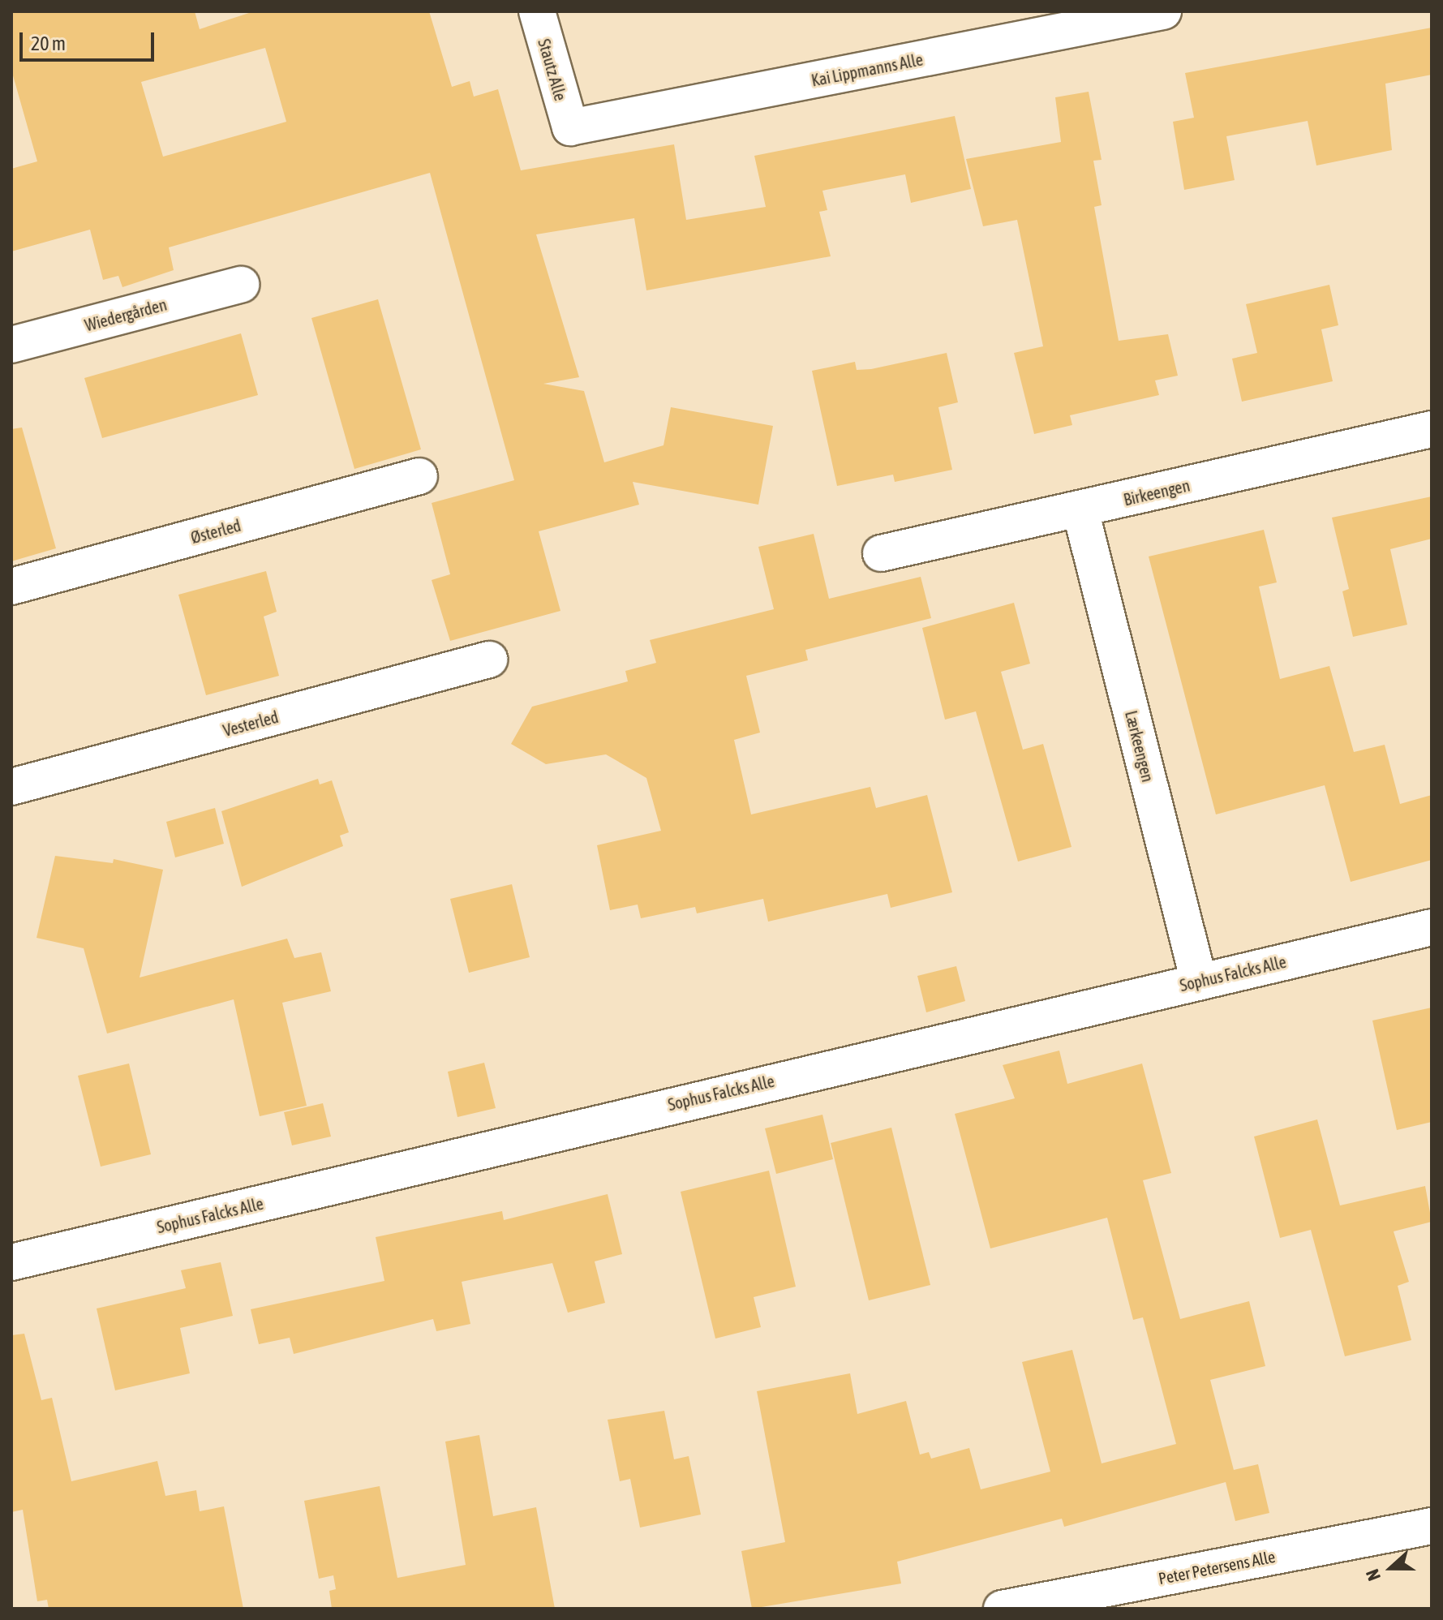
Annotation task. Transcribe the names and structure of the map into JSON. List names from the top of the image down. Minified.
{"streets":{"street":["Stautz Alle","Kai Lippmanns Alle","Wiedergården","Birkeengen","Østerled","Vesterled","Lærkeengen","Sophus Falcks Alle","Peter Petersens Alle"]},"crossings":[["Stautz Alle","Kai Lippmanns Alle"],["Birkeengen","Lærkeengen"],["Lærkeengen","Sophus Falcks Alle"]],"scale_bar":"20 m","north":"left"}
